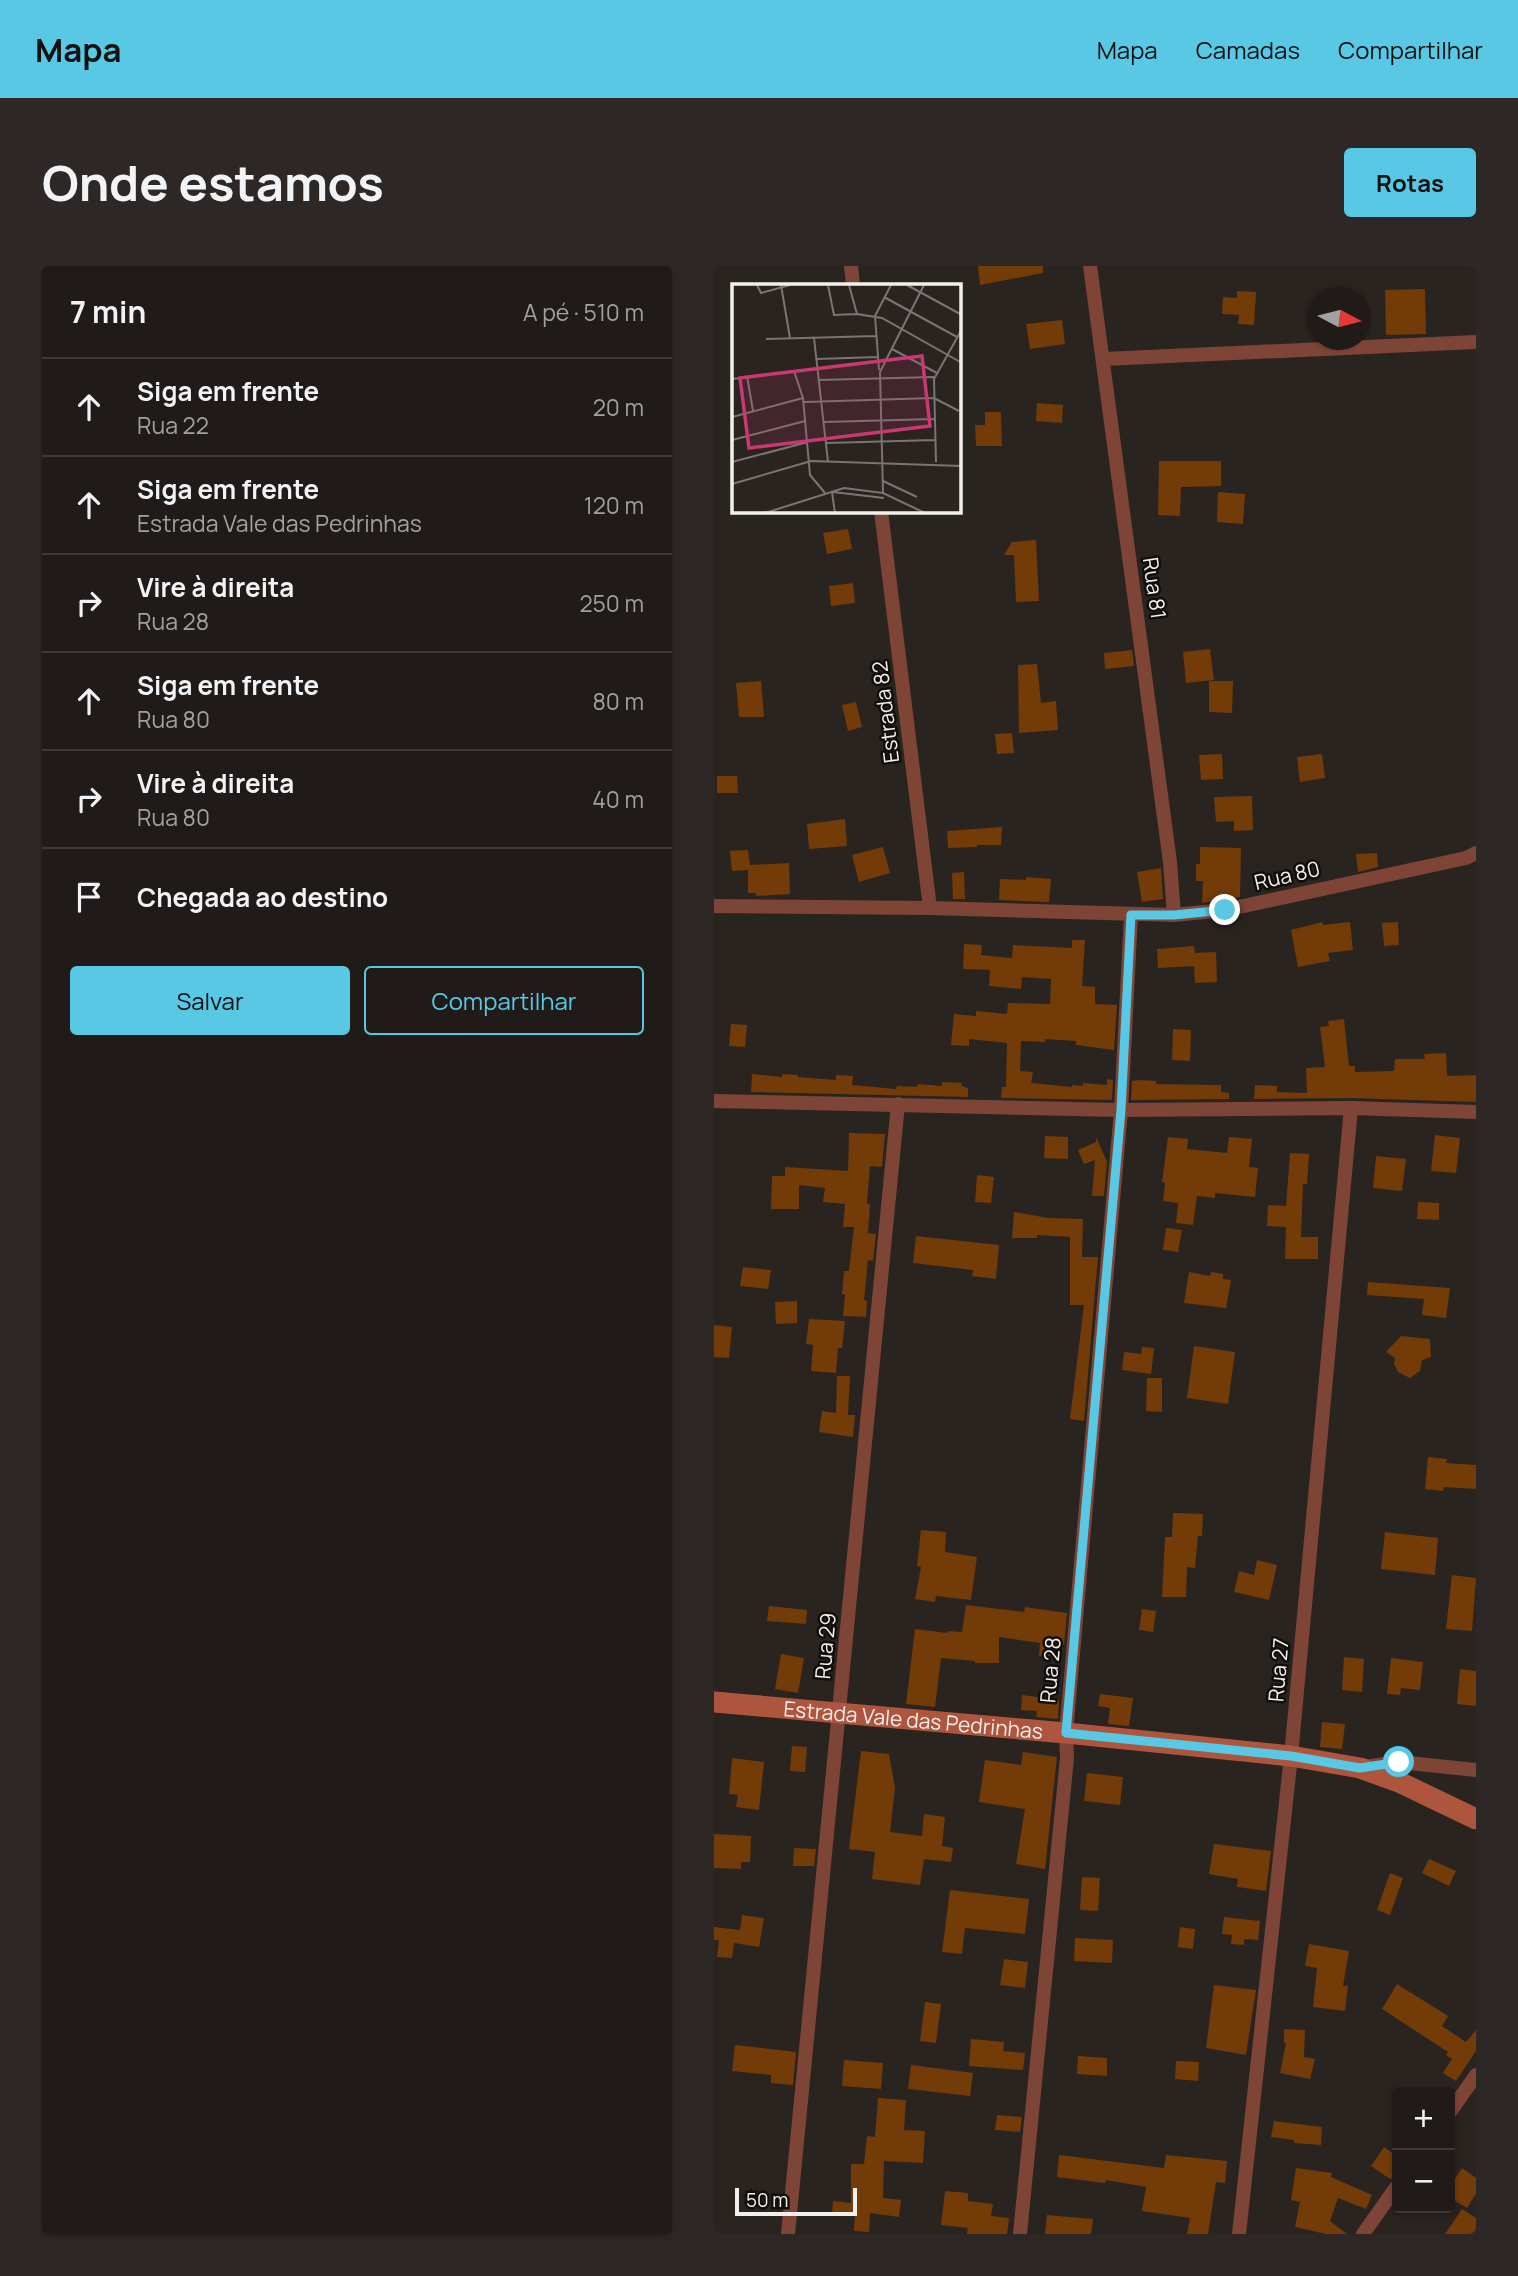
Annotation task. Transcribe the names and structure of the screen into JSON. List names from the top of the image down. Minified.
{"streets":{"main road":["Estrada Vale das Pedrinhas"],"street":["Rua 81","Estrada 82","Rua 80","Rua 29","Rua 28","Rua 27"]},"crossings":[["Rua 81","Rua 80"],["Estrada 82","Rua 80"],["Rua 29","Estrada Vale das Pedrinhas"],["Rua 28","Estrada Vale das Pedrinhas"],["Rua 27","Estrada Vale das Pedrinhas"]],"scale_bar":"50 m","north":"right","page":{"header":"Mapa","nav":["Mapa","Camadas","Compartilhar"],"buttons":["Rotas",["Salvar","Compartilhar"]],"title":"Onde estamos","heading":["7 min","A pé · 510 m"],"list":[["Siga em frente","Rua 22","20 m"],["Siga em frente","Estrada Vale das Pedrinhas","120 m"],["Vire à direita","Rua 28","250 m"],["Siga em frente","Rua 80","80 m"],["Vire à direita","Rua 80","40 m"],"Chegada ao destino"],"map_buttons":["+","−"],"scale":"50 m"}}
